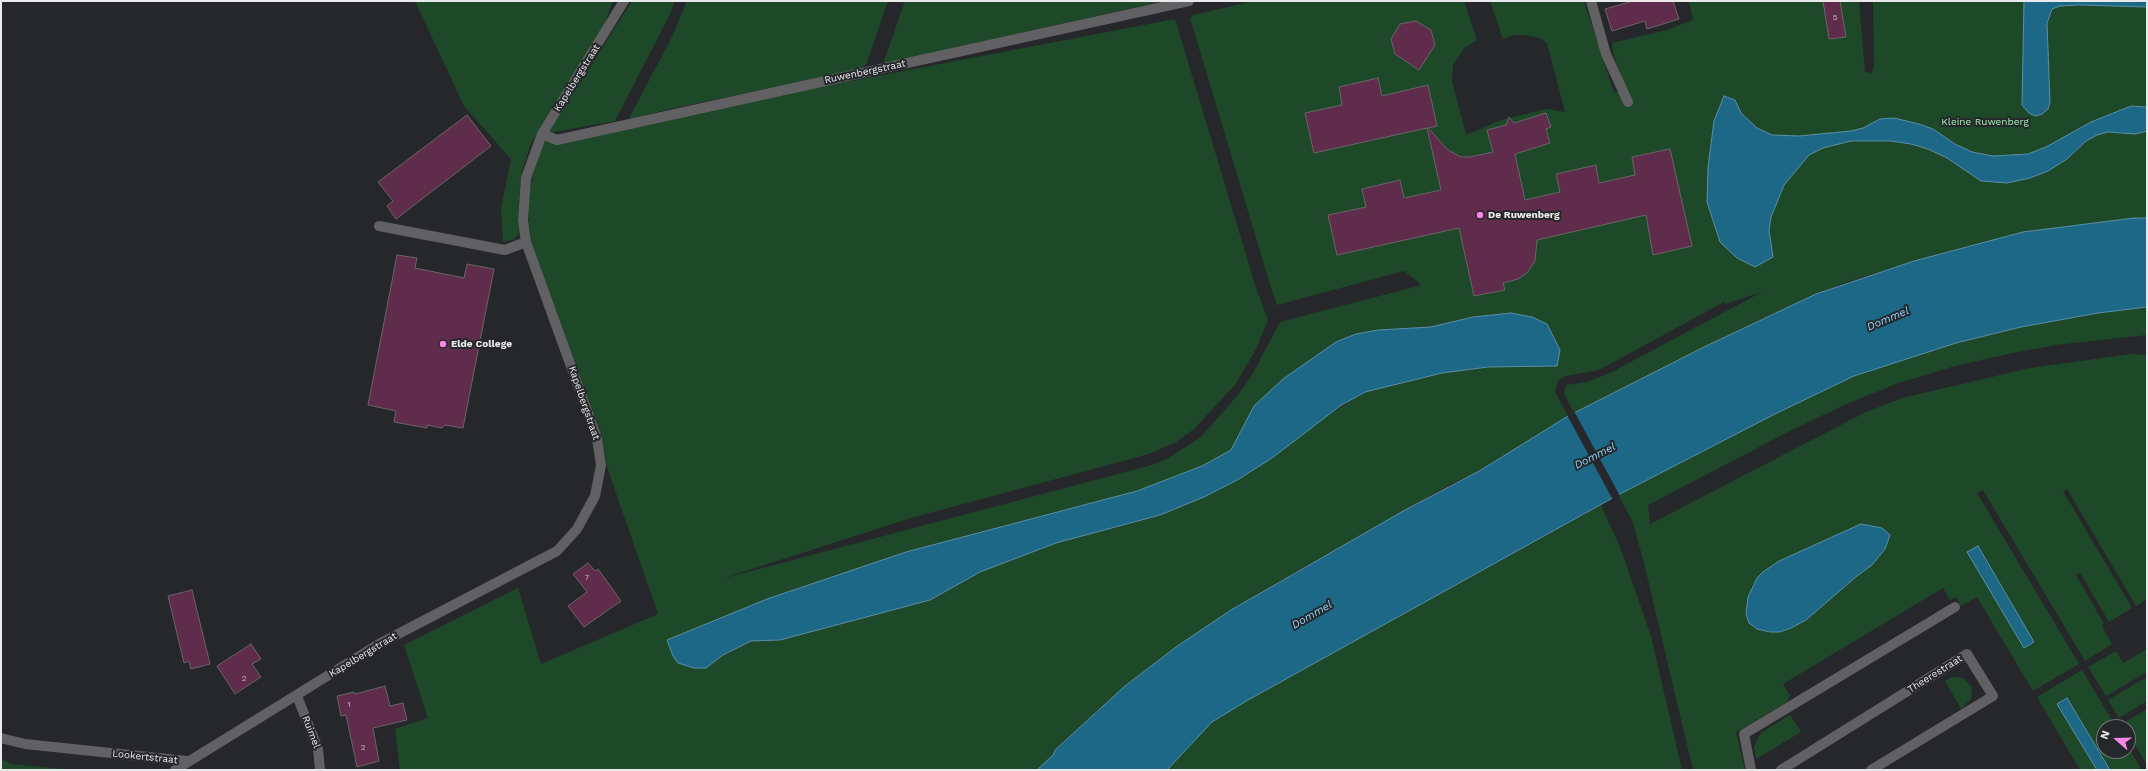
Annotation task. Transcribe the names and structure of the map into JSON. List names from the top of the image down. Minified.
{"streets":{"street":["Ruwenbergstraat","Kapelbergstraat","Theerestraat","Ruimel","Lookertstraat"]},"crossings":[["Ruwenbergstraat","Kapelbergstraat"],["Kapelbergstraat","Ruimel"],["Kapelbergstraat","Lookertstraat"],["Ruimel","Lookertstraat"]],"water":["Dommel"],"parks":["Kleine Ruwenberg"],"places":["De Ruwenberg","Elde College"],"house_numbers":["5","7","2","1","2"],"north":"left"}
